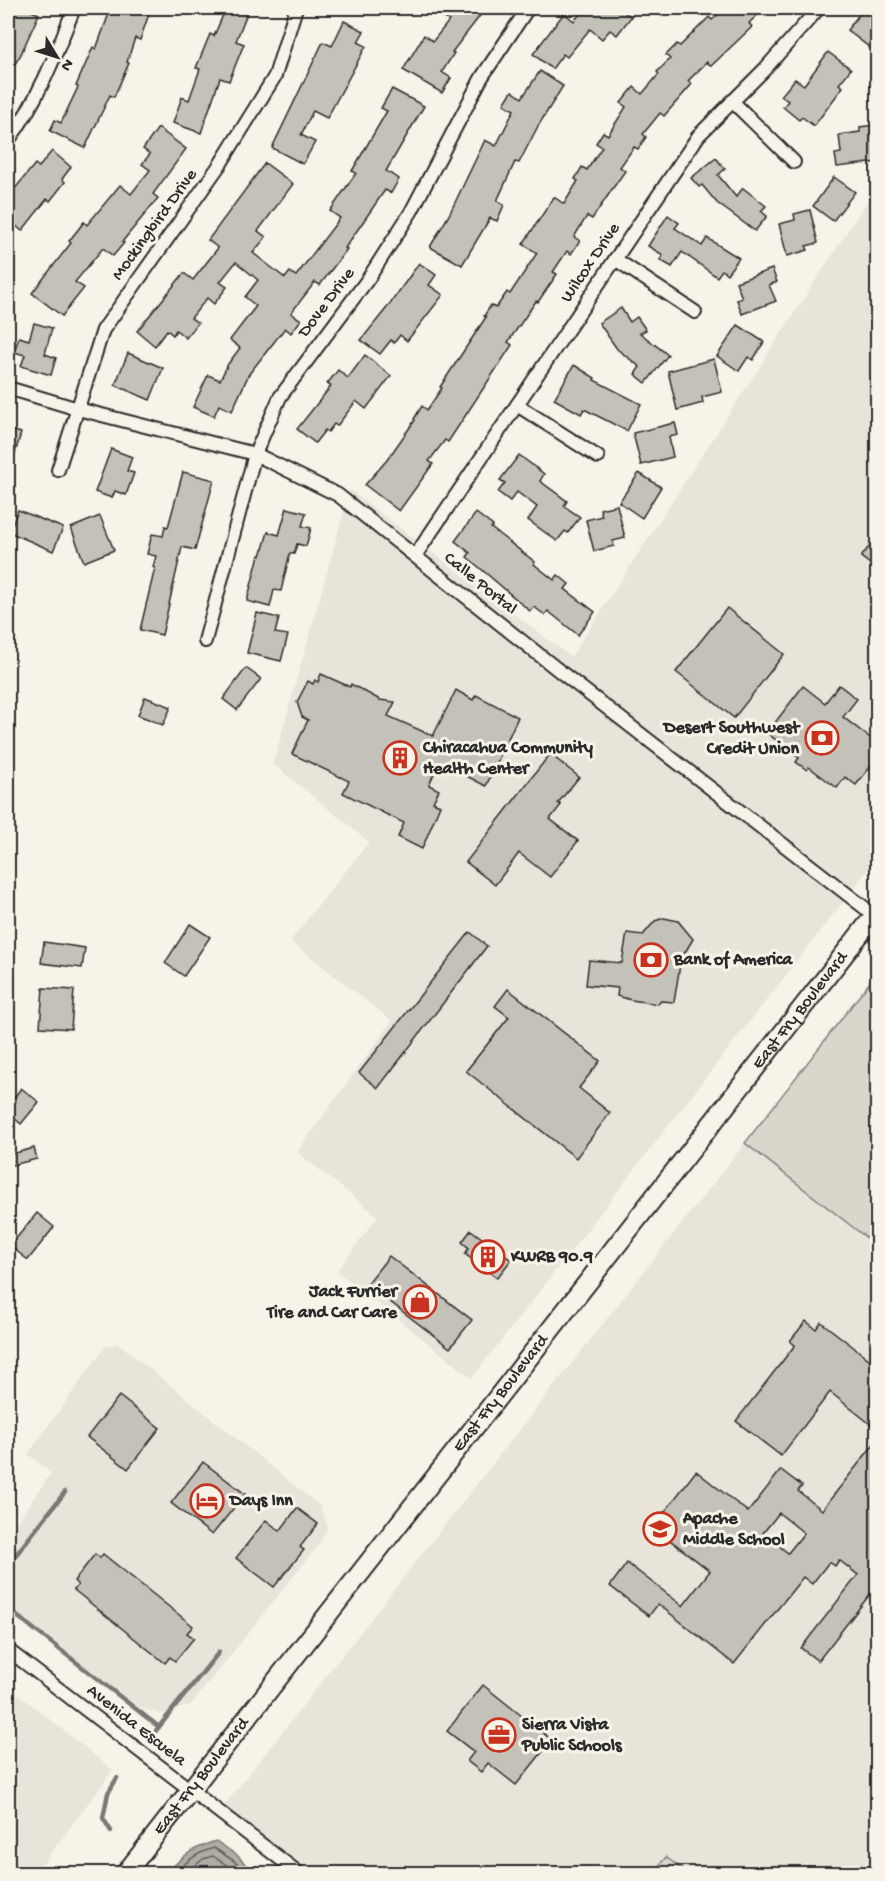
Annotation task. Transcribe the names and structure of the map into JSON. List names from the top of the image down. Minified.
{"streets":{"main road":["East Fry Boulevard"],"street":["Mockingbird Drive","Wilcox Drive","Dove Drive","Calle Portal","Avenida Escuela"]},"crossings":[["Mockingbird Drive","Calle Portal"],["Wilcox Drive","Calle Portal"],["Dove Drive","Calle Portal"],["Calle Portal","East Fry Boulevard"],["East Fry Boulevard","Avenida Escuela"]],"places":{"bank":["Desert Southwest Credit Union","Bank of America"],"building":["Chiracahua Community Health Center","KWRB 90.9"],"shop":["Jack Furrier Tire and Car Care"],"hotel":["Days Inn"],"school or university":["Apache Middle School"],"office":["Sierra Vista Public Schools"]},"north":"bottom right"}
